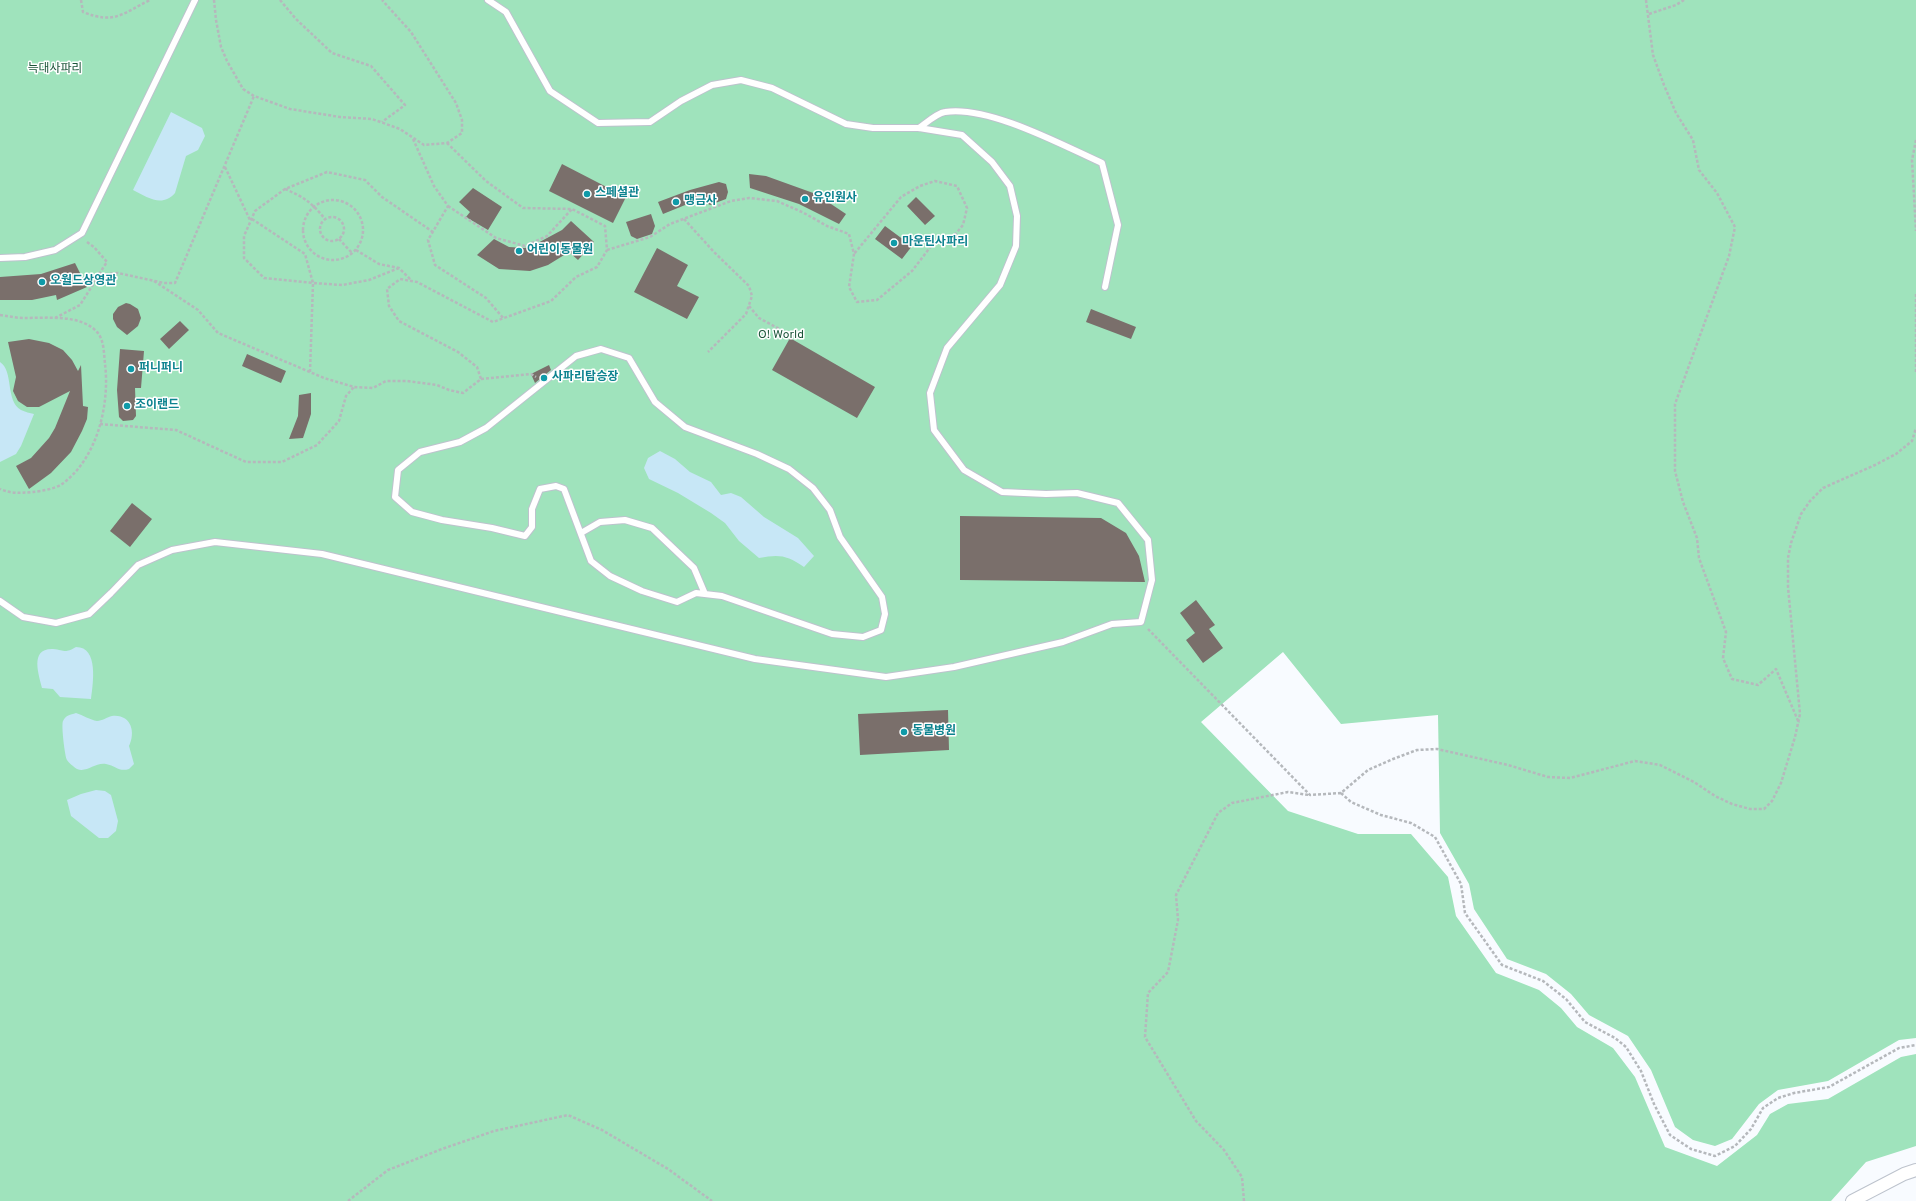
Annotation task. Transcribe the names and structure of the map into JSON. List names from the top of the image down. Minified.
{"parks":["늑대사파리","O! World"],"places":["스페셜관","유인원사","맹금사","마운틴사파리","어린이동물원","오월드상영관","퍼니퍼니","사파리탐승장","조이랜드","동물병원"]}
